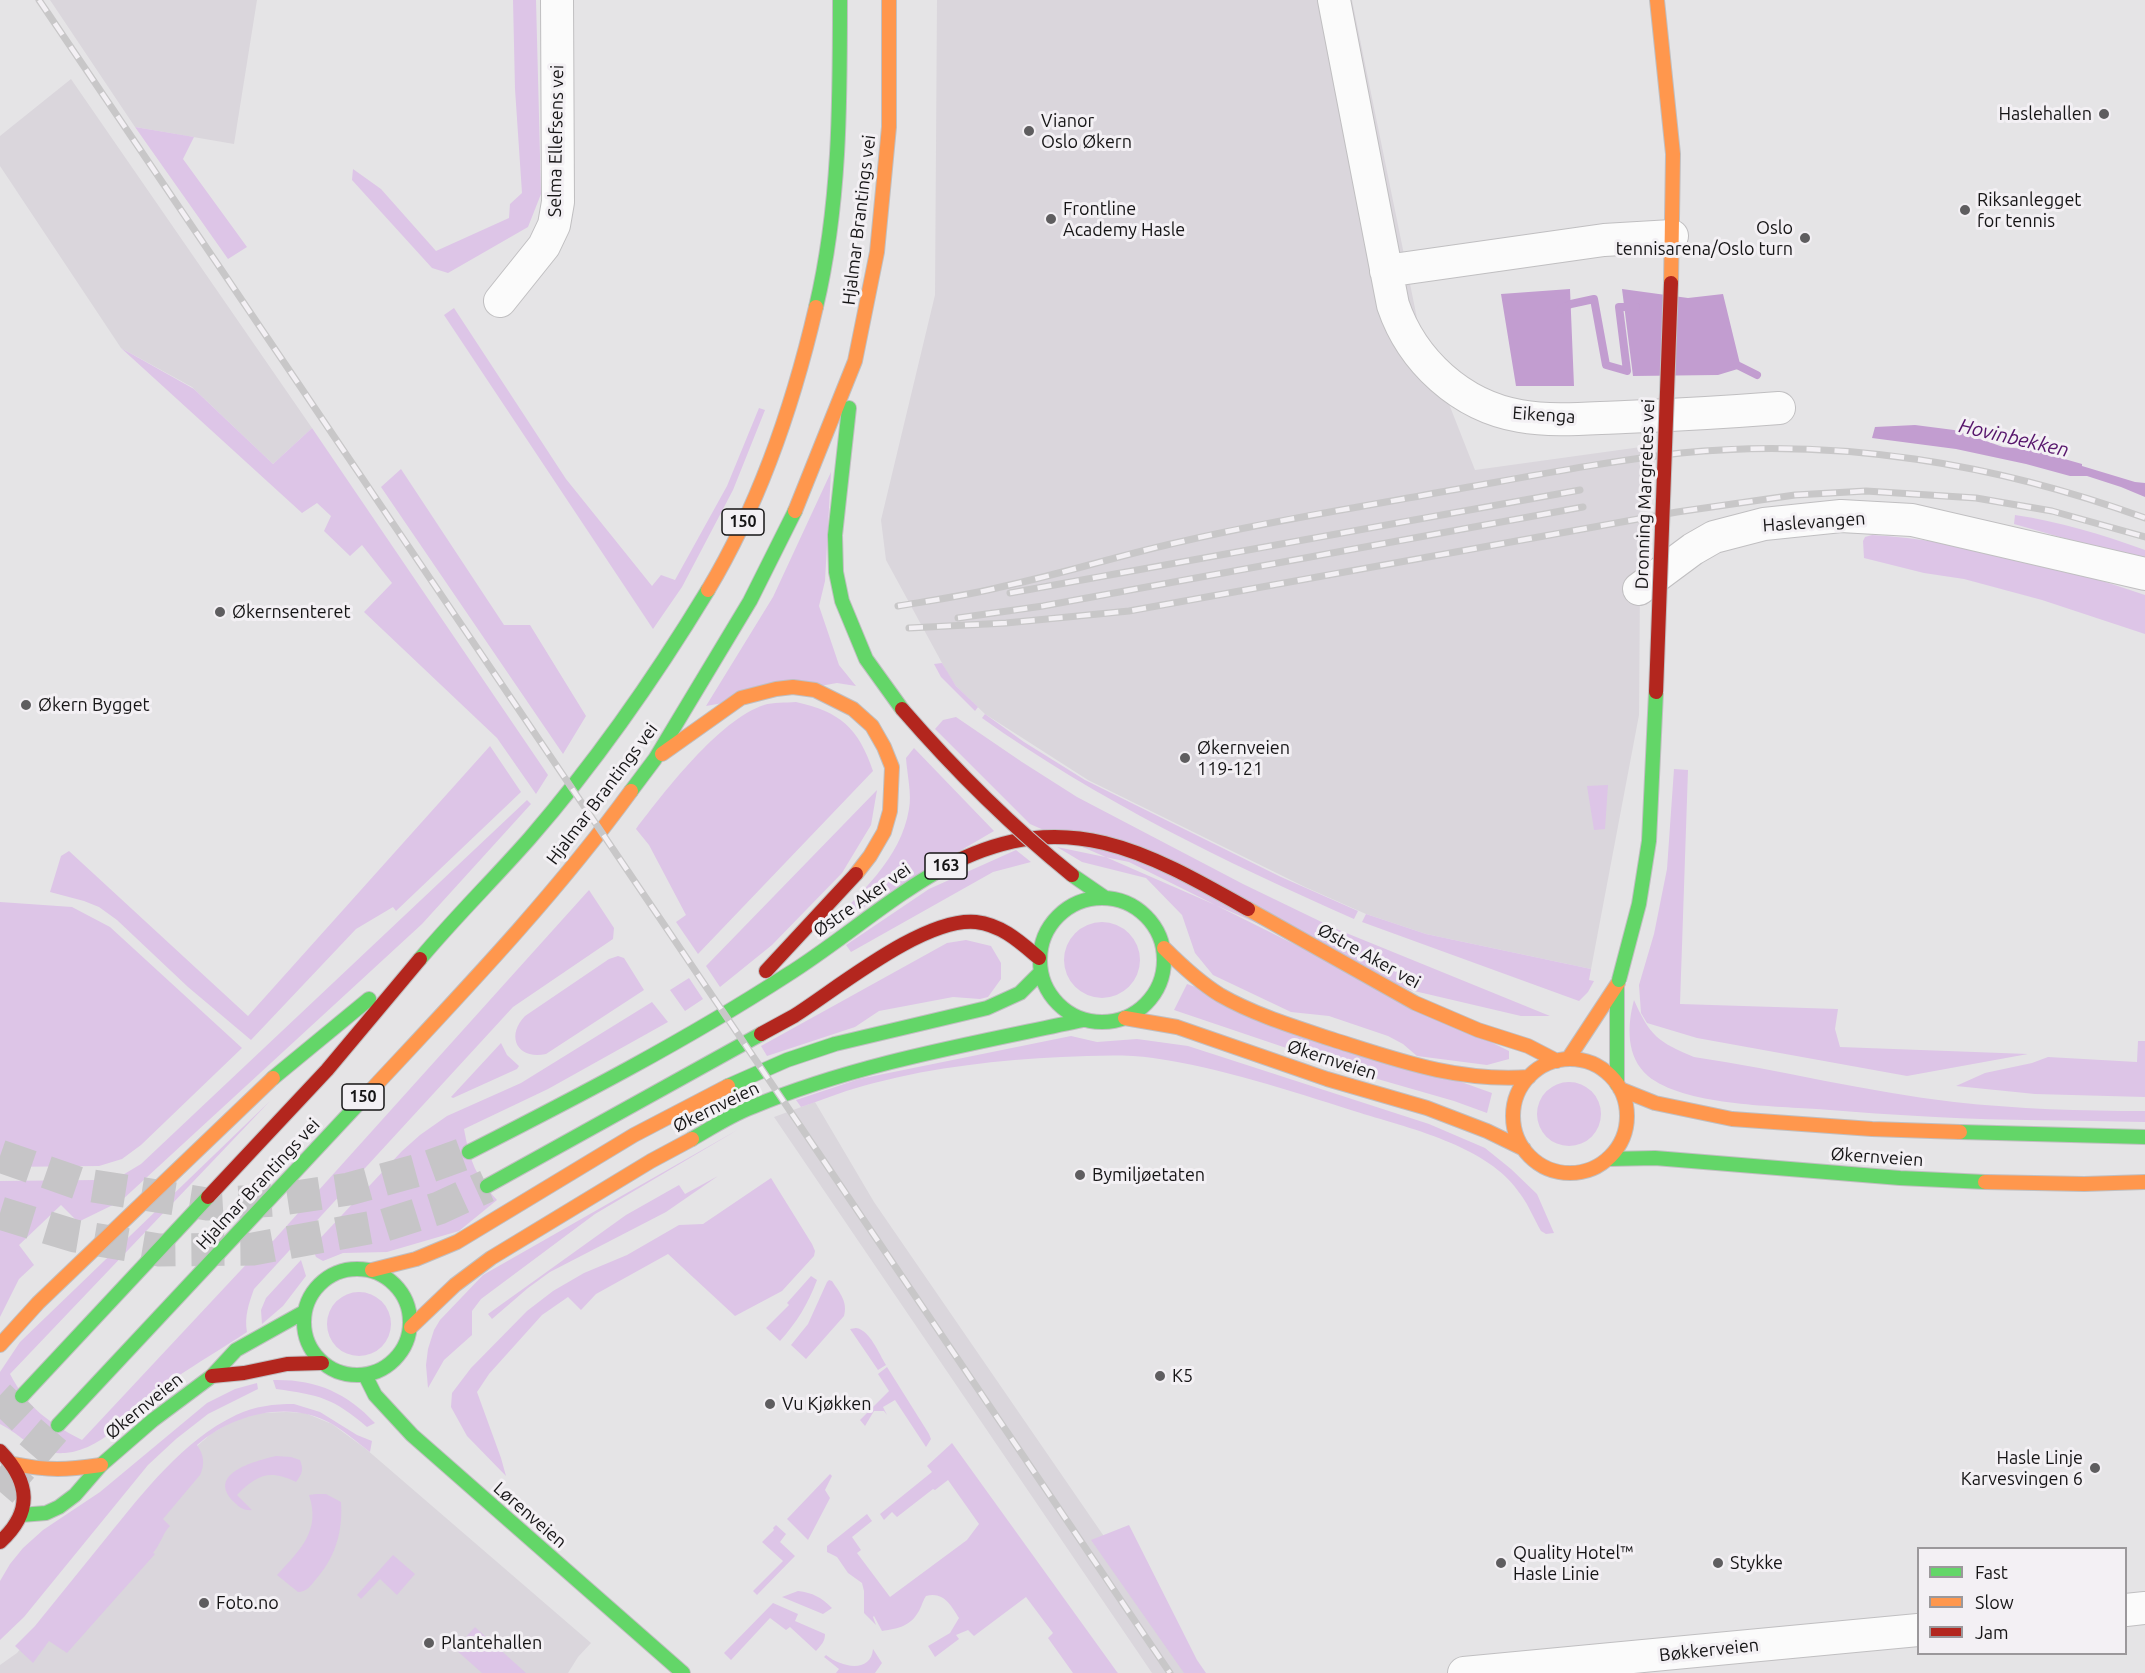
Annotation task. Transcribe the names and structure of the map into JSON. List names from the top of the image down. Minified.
{"streets":{"main road":["Hjalmar Brantings vei","Dronning Margretes vei","150","163","Østre Aker vei","Økernveien","Lørenveien"],"street":["Selma Ellefsens vei","Eikenga","Haslevangen","Bøkkerveien"]},"crossings":[["Dronning Margretes vei","Østre Aker vei"],["Dronning Margretes vei","Økernveien"],["Østre Aker vei","Økernveien"],["Økernveien","Lørenveien"]],"water":["Hovinbekken"],"places":["Haslehallen","Vianor Oslo Økern","Riksanlegget for tennis","Frontline Academy Hasle","Oslo tennisarena/Oslo turn","Økernsenteret","Økern Bygget","Økernveien 119-121","Bymiljøetaten","K5","Vu Kjøkken","Hasle Linje Karvesvingen 6","Quality Hotel™ Hasle Linie","Stykke","Foto.no","Plantehallen"],"legend":["Fast","Slow","Jam"]}
